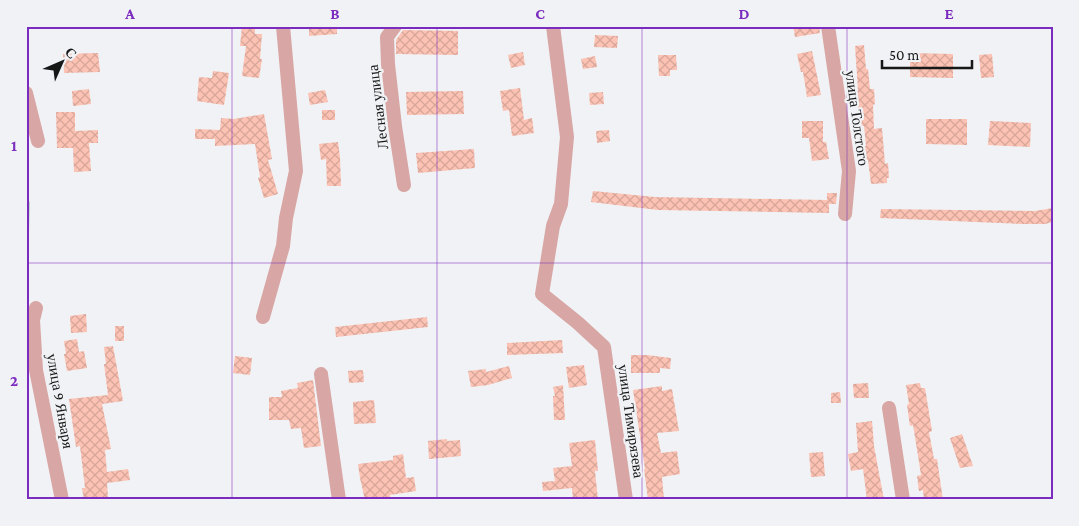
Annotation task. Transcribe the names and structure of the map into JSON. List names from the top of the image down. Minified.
{"streets":{"street":["Лесная улица","улица Толстого","улица 9 Января","улица Тимирязева"]},"scale_bar":"50 m","north":"top right","grid":{"columns":["A","B","C","D","E"],"rows":["1","2"]}}
